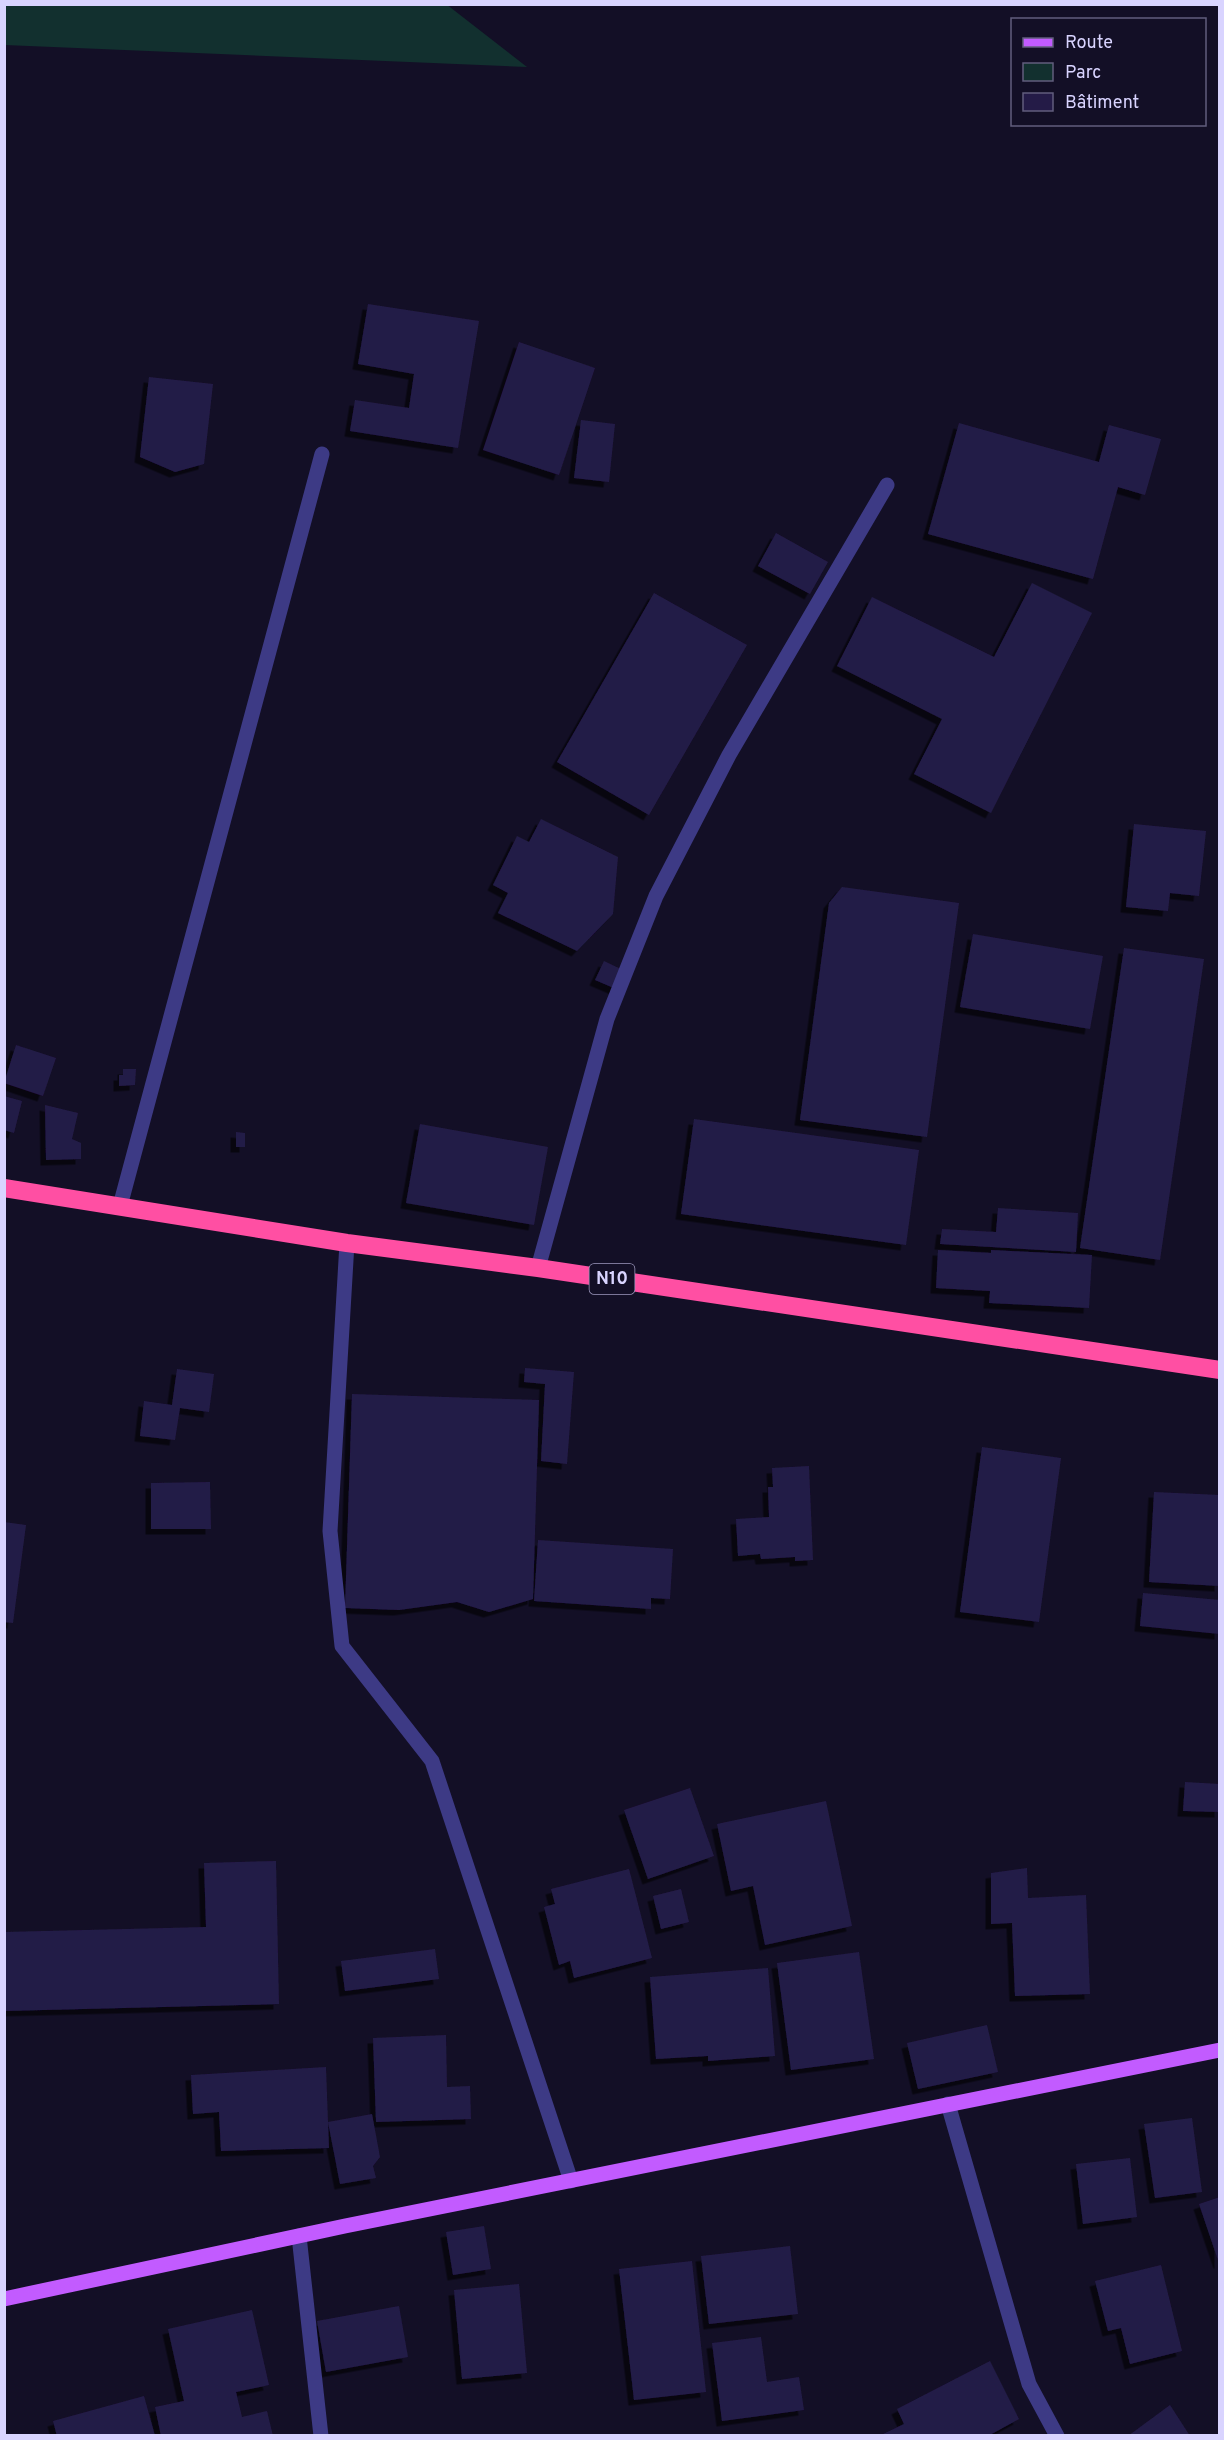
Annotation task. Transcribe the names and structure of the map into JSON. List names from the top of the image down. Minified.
{"streets":{"highway":["N10"]},"legend":["Route","Parc","Bâtiment"]}
